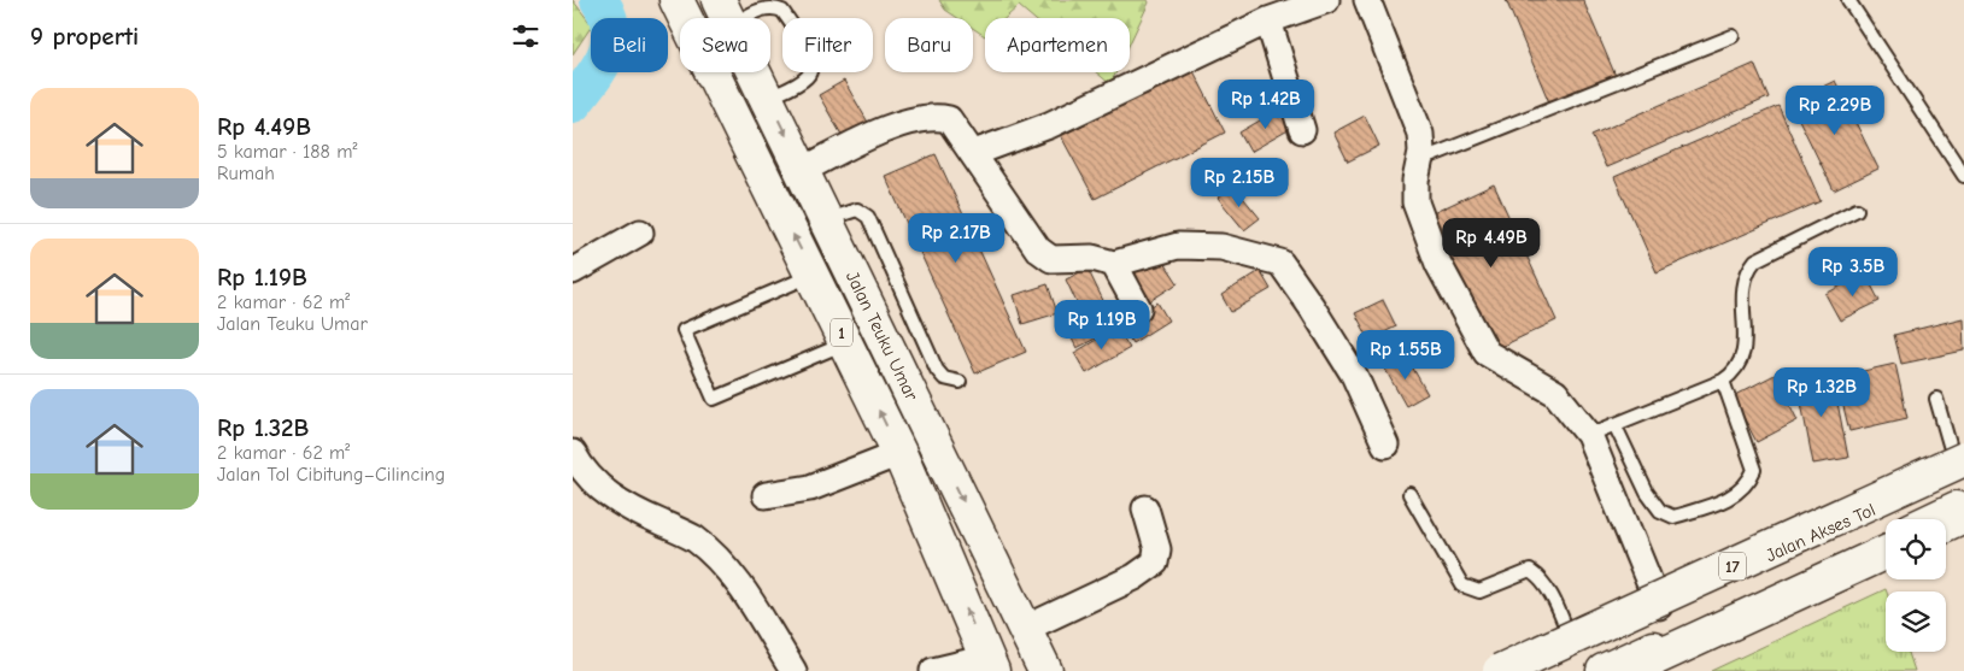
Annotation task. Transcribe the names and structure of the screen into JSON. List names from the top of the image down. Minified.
{"streets":{"main road":["1","Jalan Teuku Umar","Jalan Akses Tol","17"]},"crossings":[["Jalan Akses Tol","17"]],"page":{"heading":"9 properti","chip":["Beli","Sewa","Filter","Baru","Apartemen"],"list":[{"name":"Rp 4.49B","note":"5 kamar · 188 m² · Rumah"},{"name":"Rp 1.19B","note":"2 kamar · 62 m² · Jalan Teuku Umar"},{"name":"Rp 1.32B","note":"2 kamar · 62 m² · Jalan Tol Cibitung–Cilincing"}],"price":["Rp 1.42B","Rp 2.29B","Rp 2.15B","Rp 2.17B","Rp 4.49B","Rp 3.5B","Rp 1.19B","Rp 1.55B","Rp 1.32B"]}}
